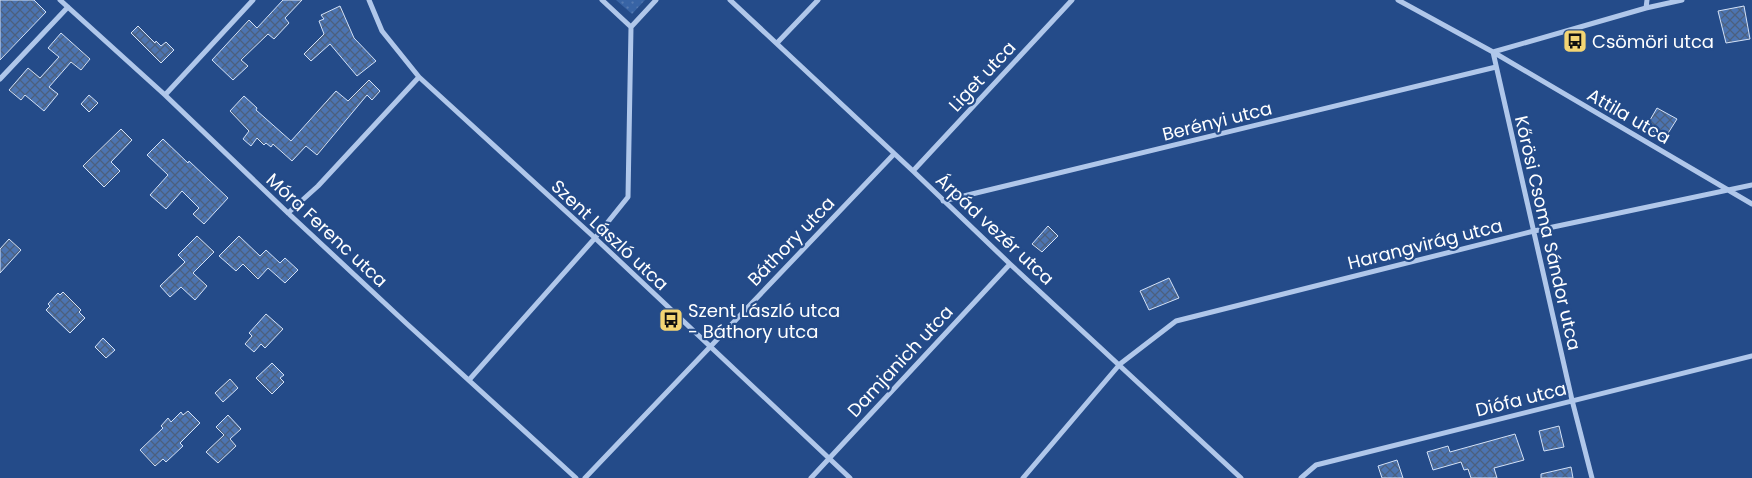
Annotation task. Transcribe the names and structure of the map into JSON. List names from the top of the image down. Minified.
{"streets":{"street":["Liget utca","Attila utca","Berényi utca","Árpád vezér utca","Móra Ferenc utca","Kőrösi Csoma Sándor utca","Szent László utca","Báthory utca","Harangvirág utca","Damjanich utca","Diófa utca"]},"crossings":[["Liget utca","Árpád vezér utca"],["Attila utca","Kőrösi Csoma Sándor utca"],["Attila utca","Harangvirág utca"],["Berényi utca","Árpád vezér utca"],["Berényi utca","Kőrösi Csoma Sándor utca"],["Árpád vezér utca","Báthory utca"],["Árpád vezér utca","Harangvirág utca"],["Árpád vezér utca","Damjanich utca"],["Kőrösi Csoma Sándor utca","Harangvirág utca"],["Kőrösi Csoma Sándor utca","Diófa utca"],["Szent László utca","Báthory utca"],["Szent László utca","Damjanich utca"]],"places":{"bus stop":["Csömöri utca","Szent László utca - Báthory utca"]}}
